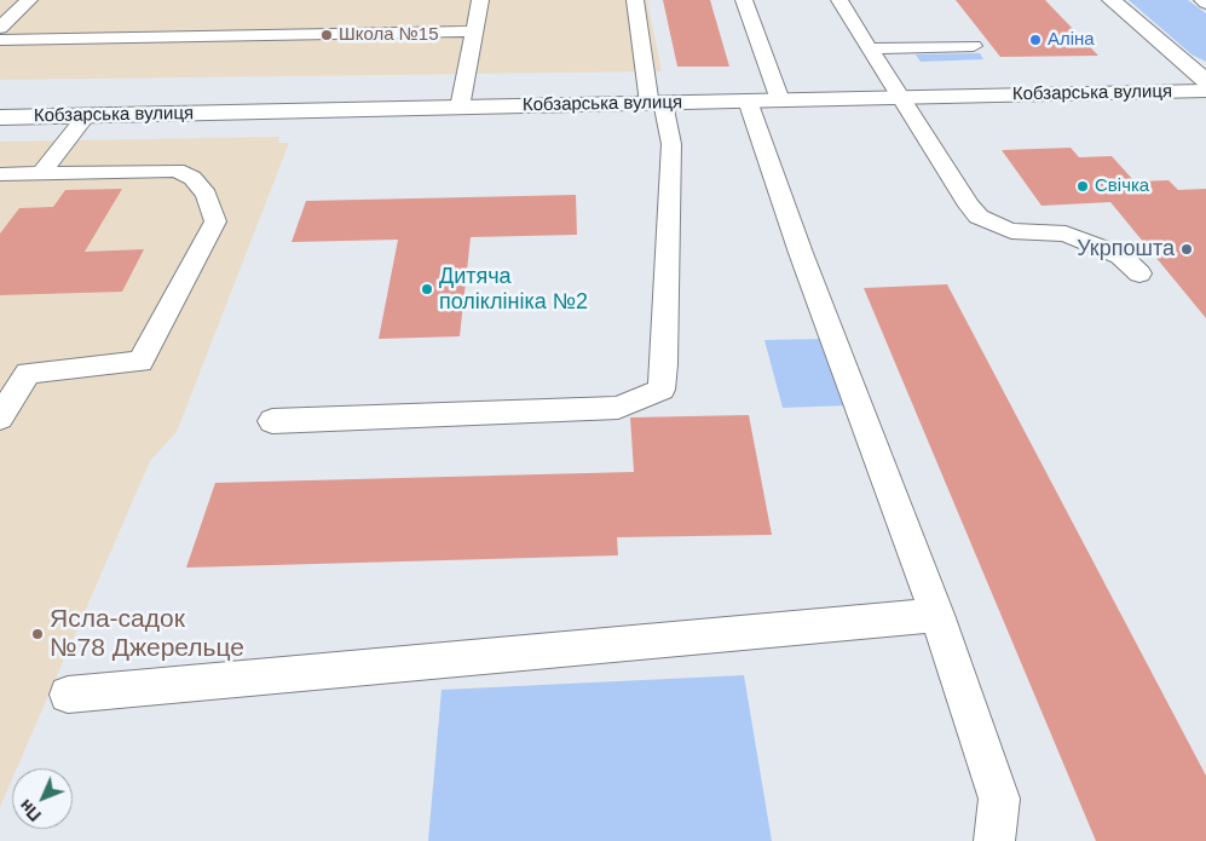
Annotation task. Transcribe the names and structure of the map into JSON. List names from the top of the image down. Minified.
{"streets":{"street":["Кобзарська вулиця"]},"places":["Школа №15","Аліна","Свічка","Укрпошта","Дитяча поліклініка №2","Ясла-садок №78 Джерельце"],"north":"bottom left"}
